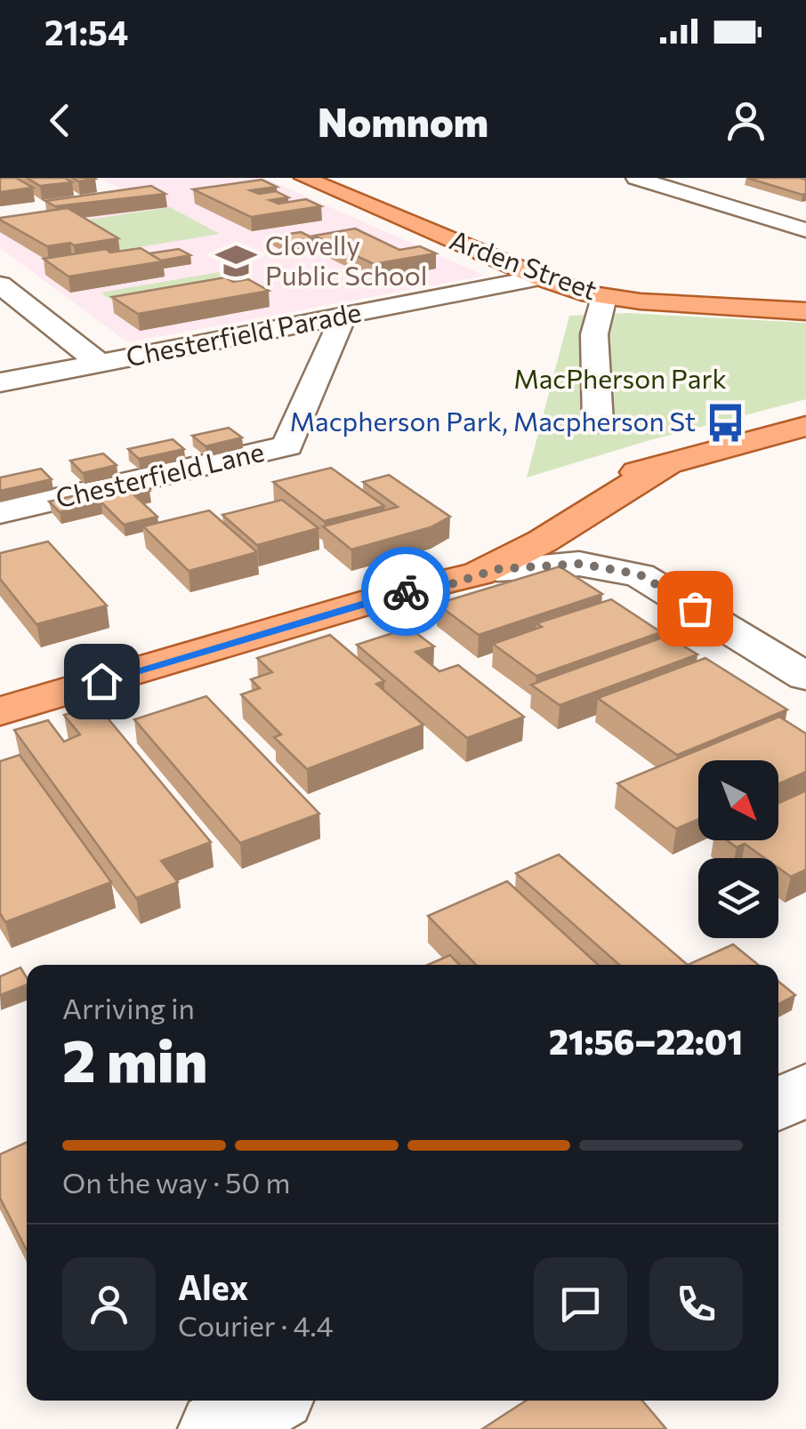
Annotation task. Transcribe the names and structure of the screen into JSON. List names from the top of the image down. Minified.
{"streets":{"main road":["Arden Street"],"street":["Chesterfield Parade","Chesterfield Lane"]},"crossings":[["Arden Street","Chesterfield Parade"],["Chesterfield Parade","Chesterfield Lane"]],"parks":["MacPherson Park"],"places":{"school or university":["Clovelly Public School"],"bus stop":["Macpherson Park, Macpherson St"]},"north":"bottom right","page":{"status":"21:54","header":"Nomnom","heading":["2 min","Arriving in","21:56–22:01"],"panel":["Alex","Courier · 4.4"],"bar":"On the way · 50 m"}}
